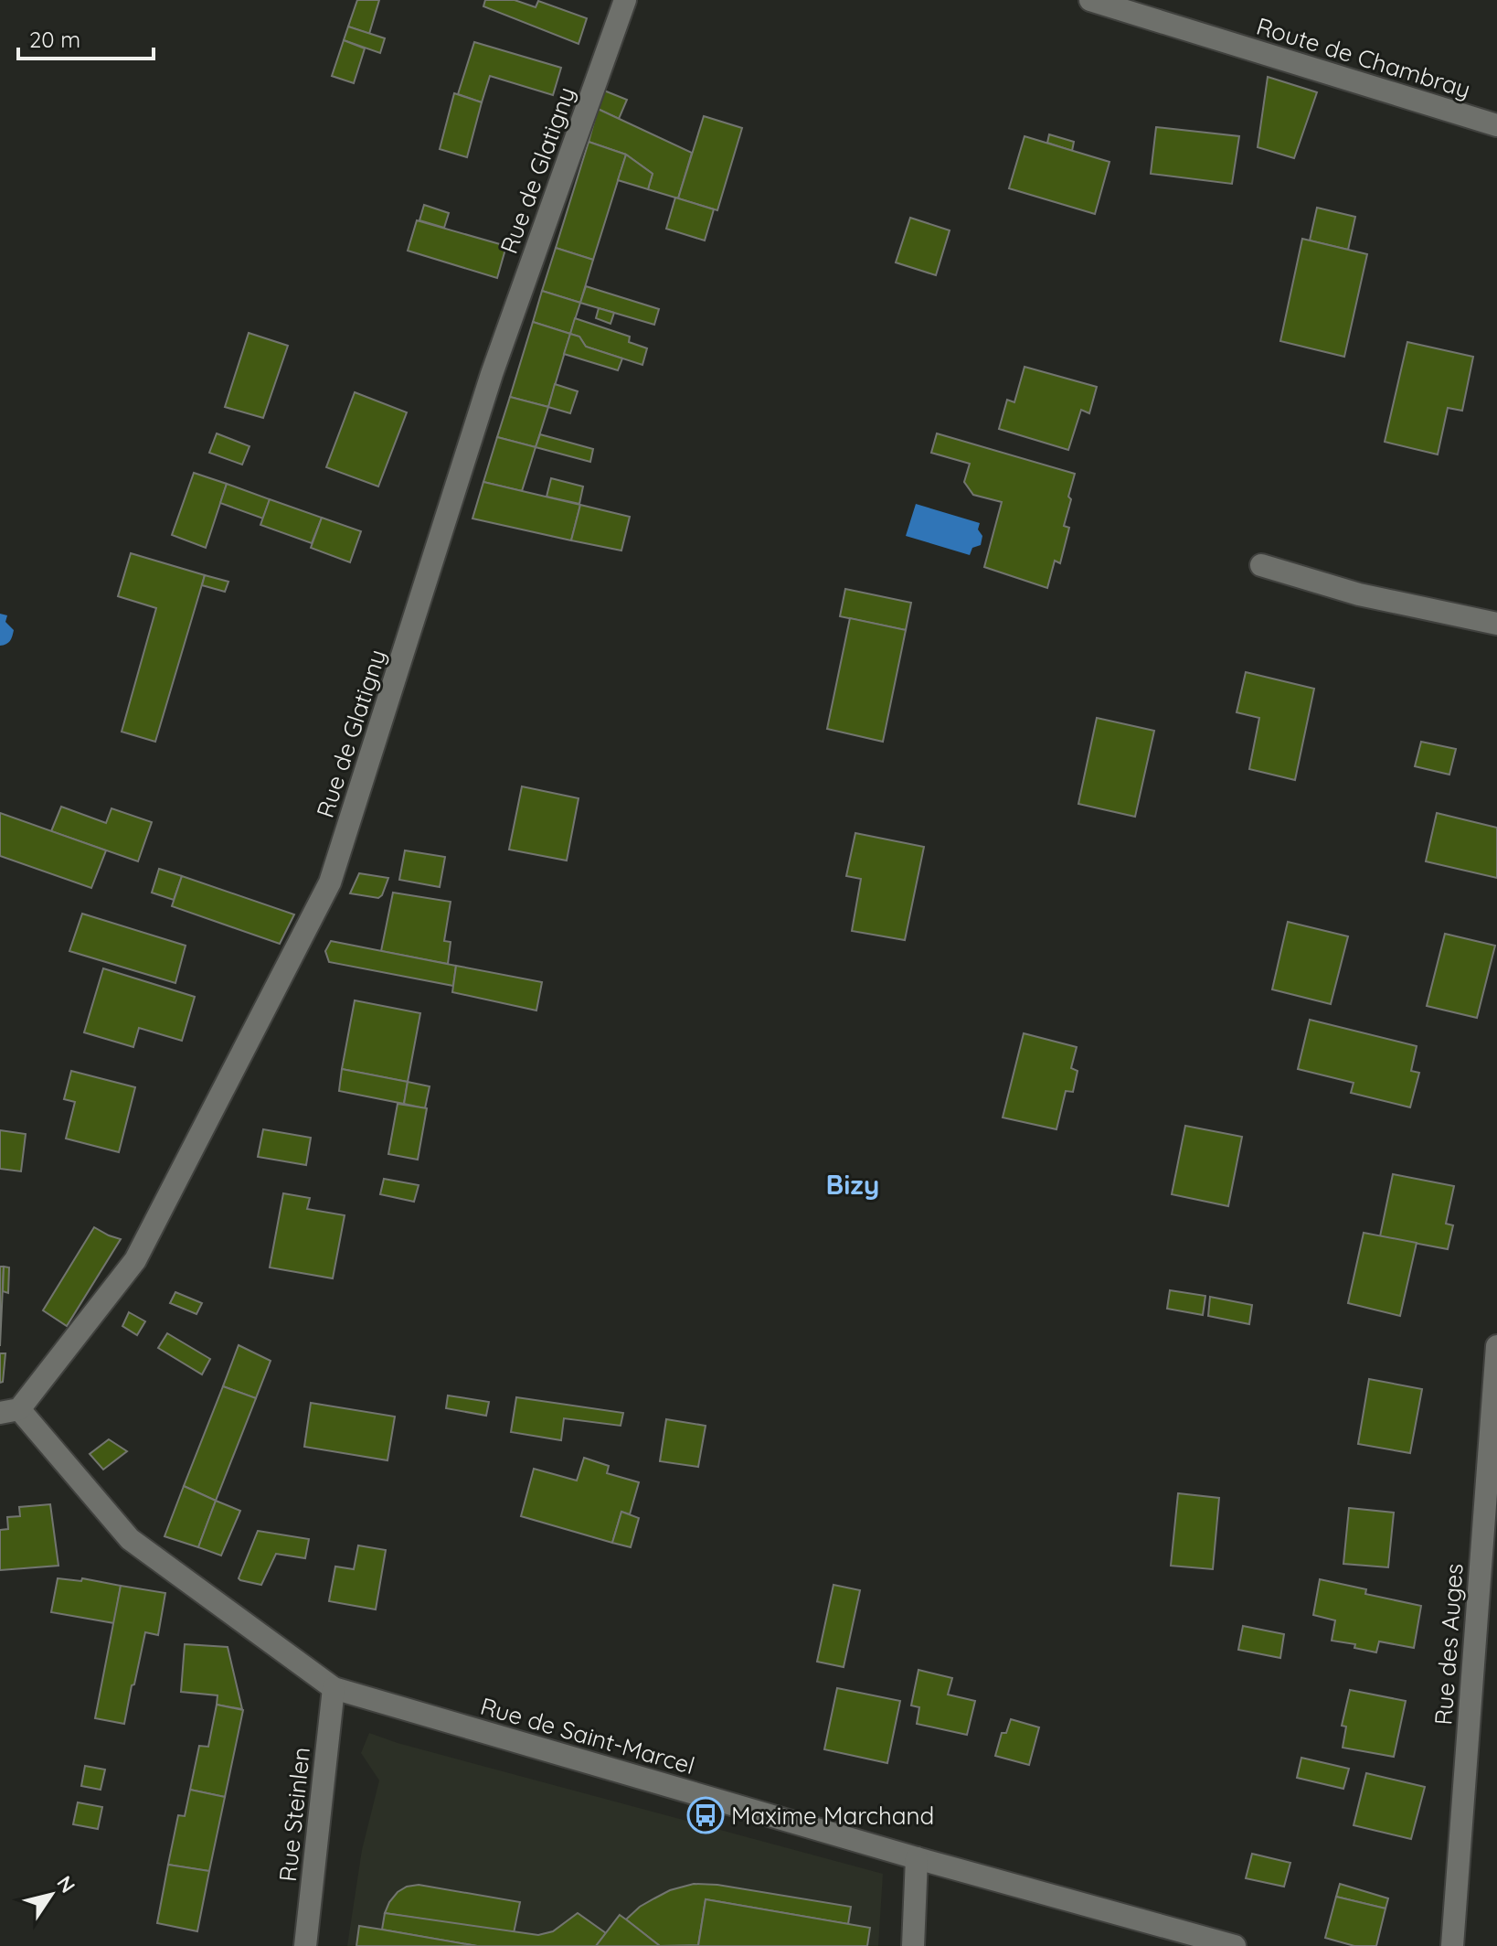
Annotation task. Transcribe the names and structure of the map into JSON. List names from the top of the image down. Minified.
{"streets":{"street":["Route de Chambray","Rue de Glatigny","Rue des Auges","Rue de Saint-Marcel","Rue Steinlen"]},"crossings":[["Rue de Glatigny","Rue de Saint-Marcel"],["Rue de Saint-Marcel","Rue Steinlen"]],"districts":["Bizy"],"places":{"bus stop":["Maxime Marchand"]},"scale_bar":"20 m","north":"top right"}
